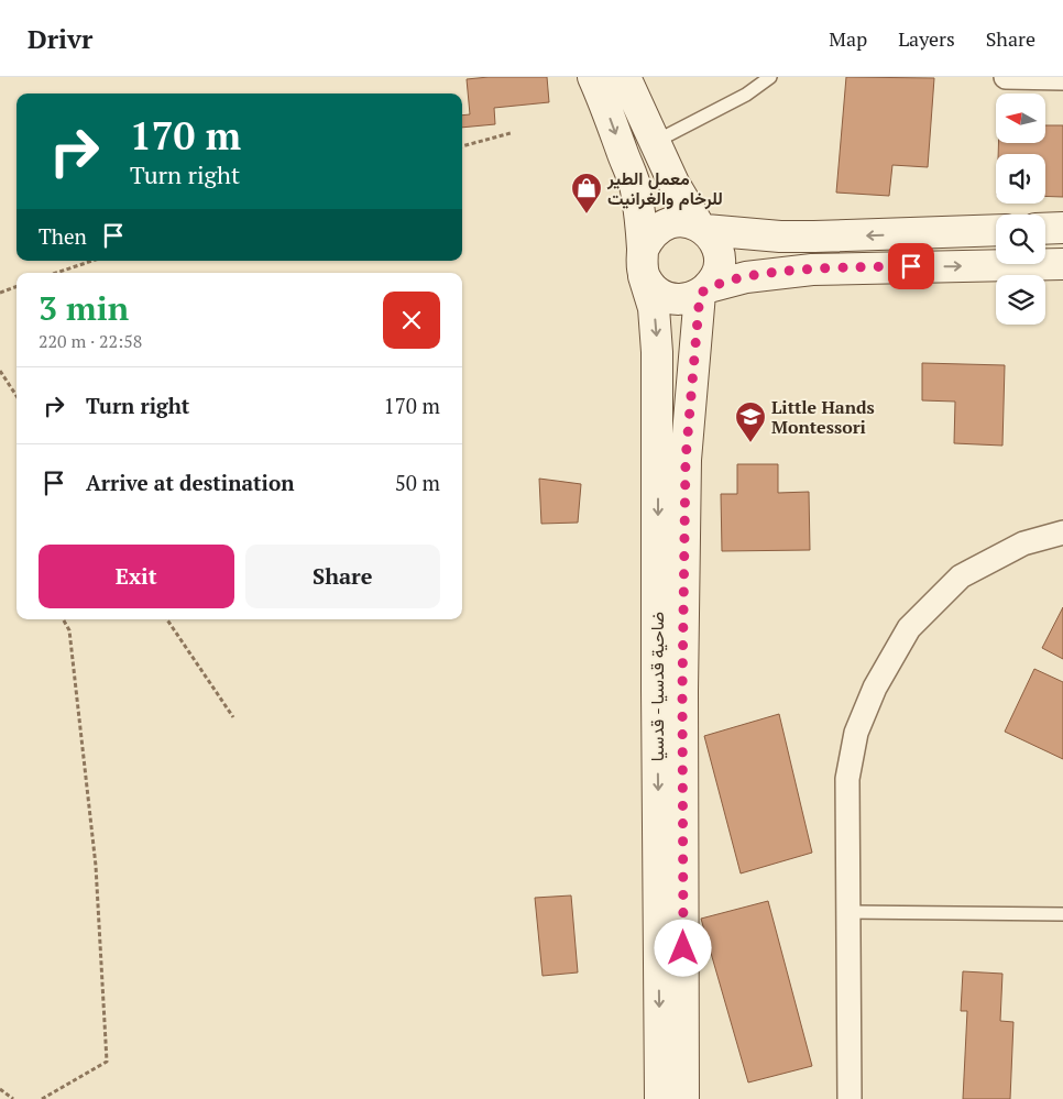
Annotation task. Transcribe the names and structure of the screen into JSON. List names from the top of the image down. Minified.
{"streets":{"main road":["ضاحية قدسيا - قدسيا"]},"places":{"shop":["معمل الطير للرخام والغرانيت"],"school or university":["Little Hands Montessori"]},"north":"left","page":{"header":"Drivr","nav":["Map","Layers","Share"],"turn":["170 m","Turn right"],"then":"Then","heading":["3 min","220 m · 22:58"],"list":[{"name":"Turn right","value":"170 m"},{"name":"Arrive at destination","value":"50 m"}],"buttons":["Exit","Share"]}}
